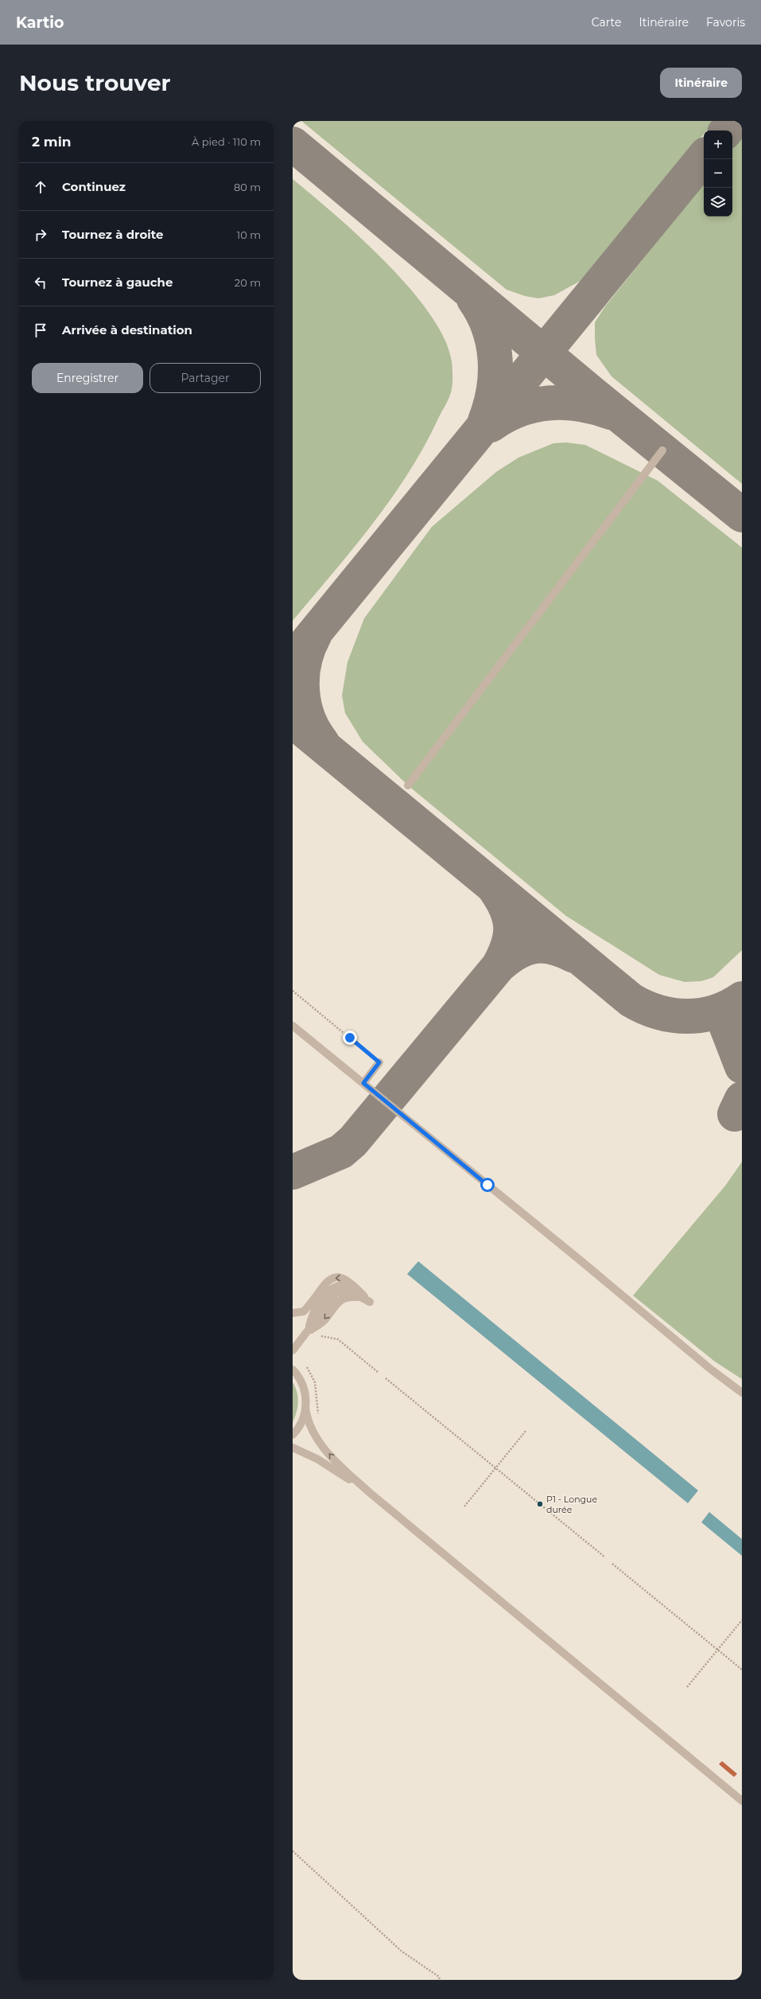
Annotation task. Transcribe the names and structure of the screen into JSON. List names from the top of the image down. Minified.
{"places":["P1 - Longue durée"],"page":{"header":"Kartio","nav":["Carte","Itinéraire","Favoris"],"buttons":["Itinéraire",["Enregistrer","Partager"]],"title":"Nous trouver","heading":["2 min","À pied · 110 m"],"map_buttons":["+","−"],"list":[["Continuez","80 m"],["Tournez à droite","10 m"],["Tournez à gauche","20 m"],"Arrivée à destination"]}}
